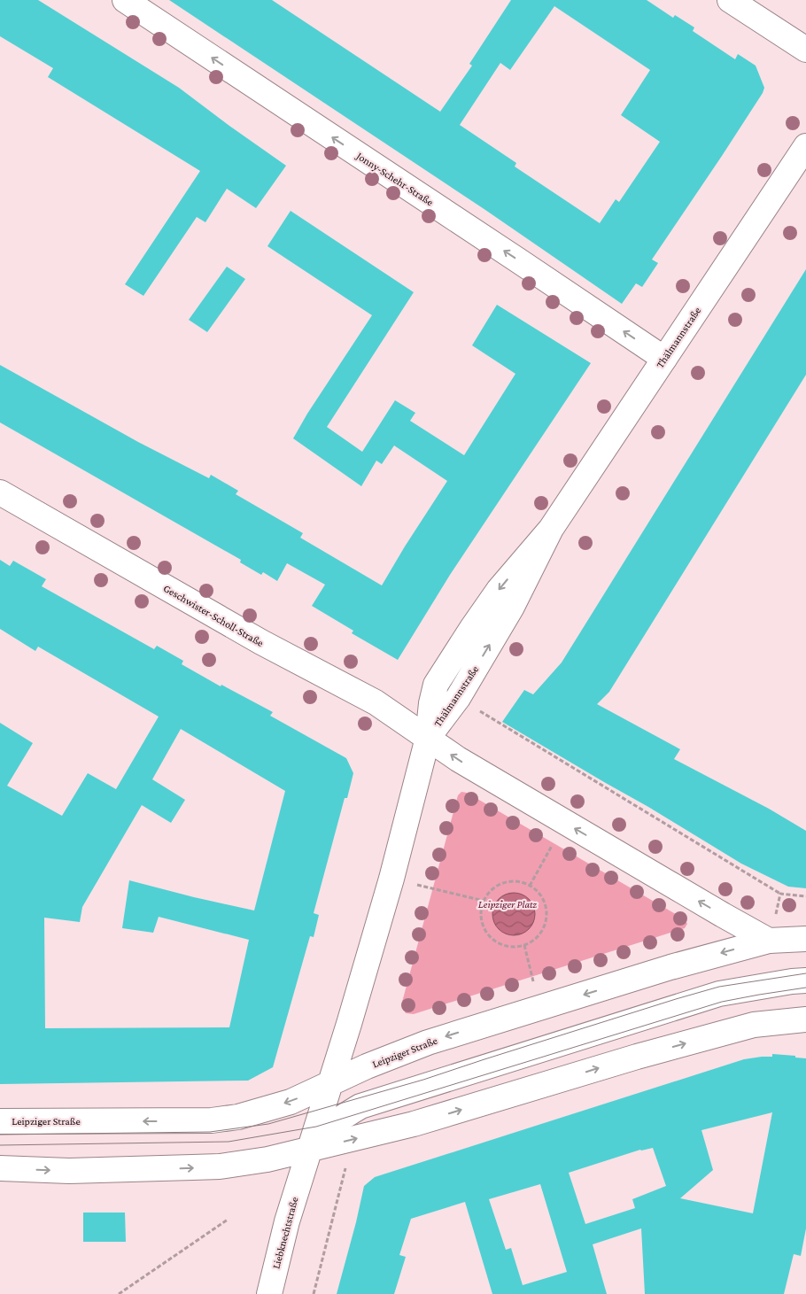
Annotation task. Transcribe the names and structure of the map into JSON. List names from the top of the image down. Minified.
{"streets":{"street":["Jonny-Schehr-Straße","Thälmannstraße","Geschwister-Scholl-Straße","Leipziger Straße","Liebknechtstraße"]},"crossings":[["Jonny-Schehr-Straße","Thälmannstraße"],["Thälmannstraße","Geschwister-Scholl-Straße"]],"one_way":["Jonny-Schehr-Straße"],"parks":["Leipziger Platz"]}
